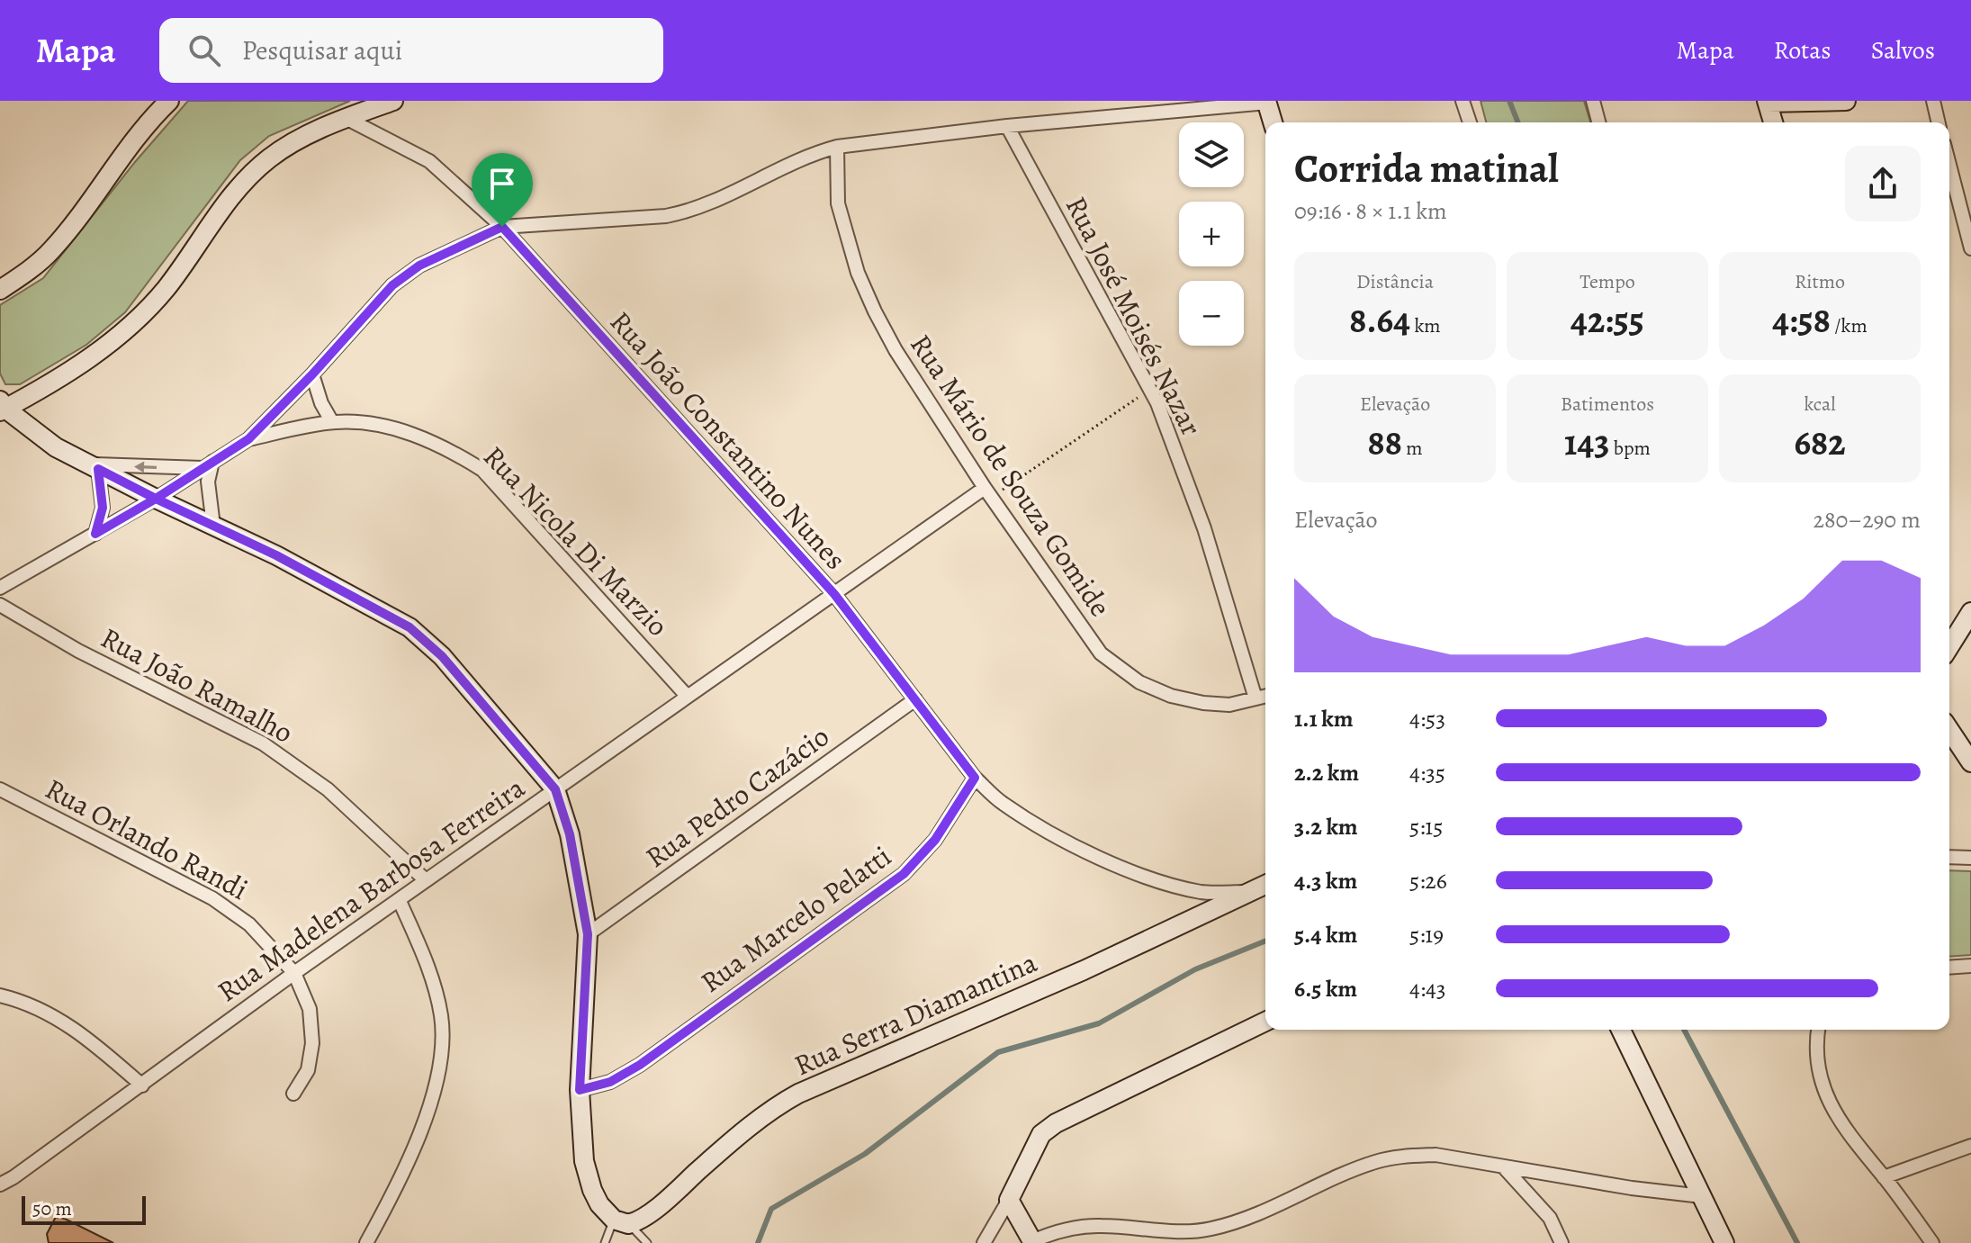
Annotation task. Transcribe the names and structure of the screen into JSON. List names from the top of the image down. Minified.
{"streets":{"street":["Rua José Moisés Nazar","Rua João Constantino Nunes","Rua Mário de Souza Gomide","Rua Nicola Di Marzio","Rua João Ramalho","Rua Pedro Cazácio","Rua Orlando Randi","Rua Madelena Barbosa Ferreira","Rua Marcelo Pelatti","Rua Serra Diamantina"]},"crossings":[["Rua José Moisés Nazar","Rua Mário de Souza Gomide"],["Rua João Constantino Nunes","Rua Pedro Cazácio"],["Rua João Constantino Nunes","Rua Madelena Barbosa Ferreira"],["Rua João Constantino Nunes","Rua Marcelo Pelatti"],["Rua João Constantino Nunes","Rua Serra Diamantina"],["Rua Mário de Souza Gomide","Rua Madelena Barbosa Ferreira"],["Rua Nicola Di Marzio","Rua Madelena Barbosa Ferreira"],["Rua João Ramalho","Rua Madelena Barbosa Ferreira"],["Rua Orlando Randi","Rua Madelena Barbosa Ferreira"]],"scale_bar":"50 m","page":{"header":"Mapa","search":"Pesquisar aqui","nav":["Mapa","Rotas","Salvos"],"map_buttons":["+","−"],"heading":["Corrida matinal","09:16 · 8 × 1.1 km"],"stats":[["Distância","8.64 km"],["Tempo","42:55"],["Ritmo","4:58 /km"],["Elevação","88 m"],["Batimentos","143 bpm"],["kcal","682"]],"chart":["Elevação","280–290 m"],"list":[{"name":"1.1 km","note":"4:53"},{"name":"2.2 km","note":"4:35"},{"name":"3.2 km","note":"5:15"},{"name":"4.3 km","note":"5:26"},{"name":"5.4 km","note":"5:19"},{"name":"6.5 km","note":"4:43"}],"scale":"50 m"}}
